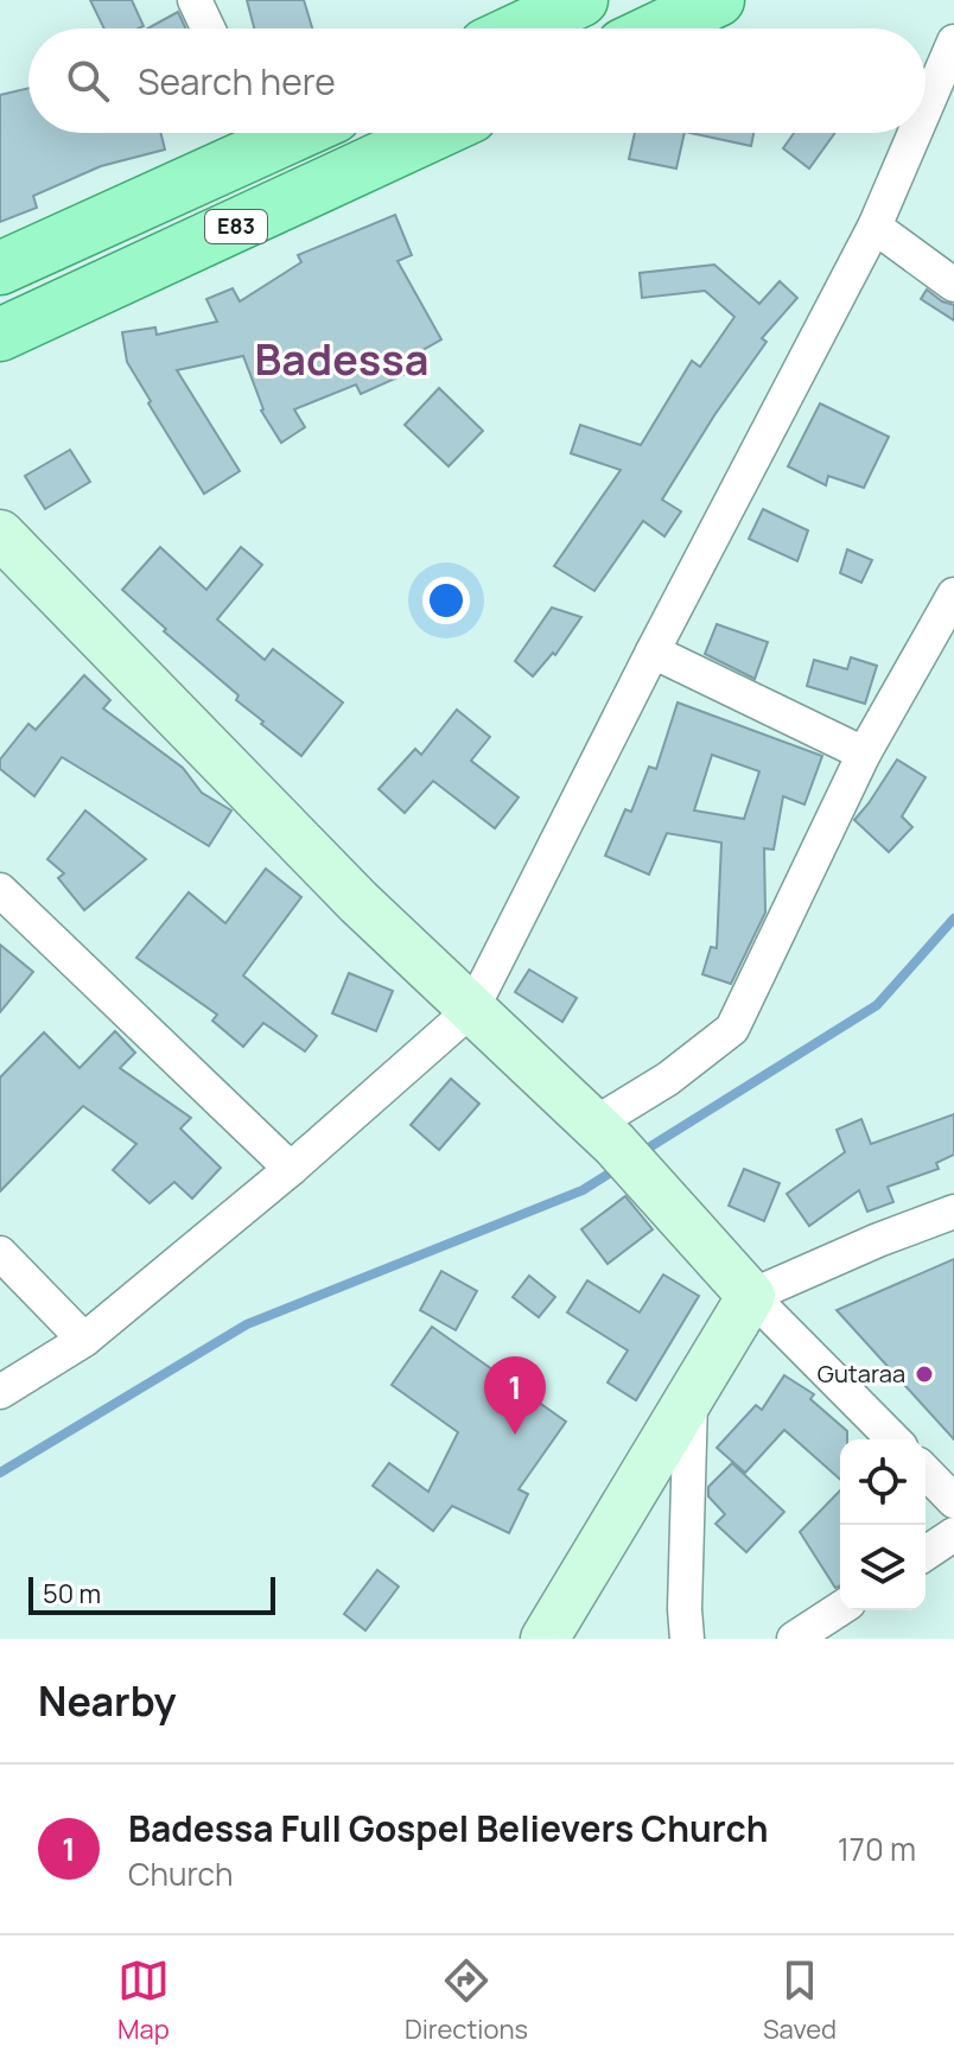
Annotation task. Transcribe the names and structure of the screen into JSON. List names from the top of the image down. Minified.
{"streets":{"main road":["E83"]},"districts":["Badessa"],"places":["Gutaraa"],"scale_bar":"50 m","page":{"search":"Search here","pins":"1","scale":"50 m","heading":"Nearby","list":[{"mark":"1","name":"Badessa Full Gospel Believers Church","note":"Church","value":"170 m"}],"nav":["Map","Directions","Saved"]}}
